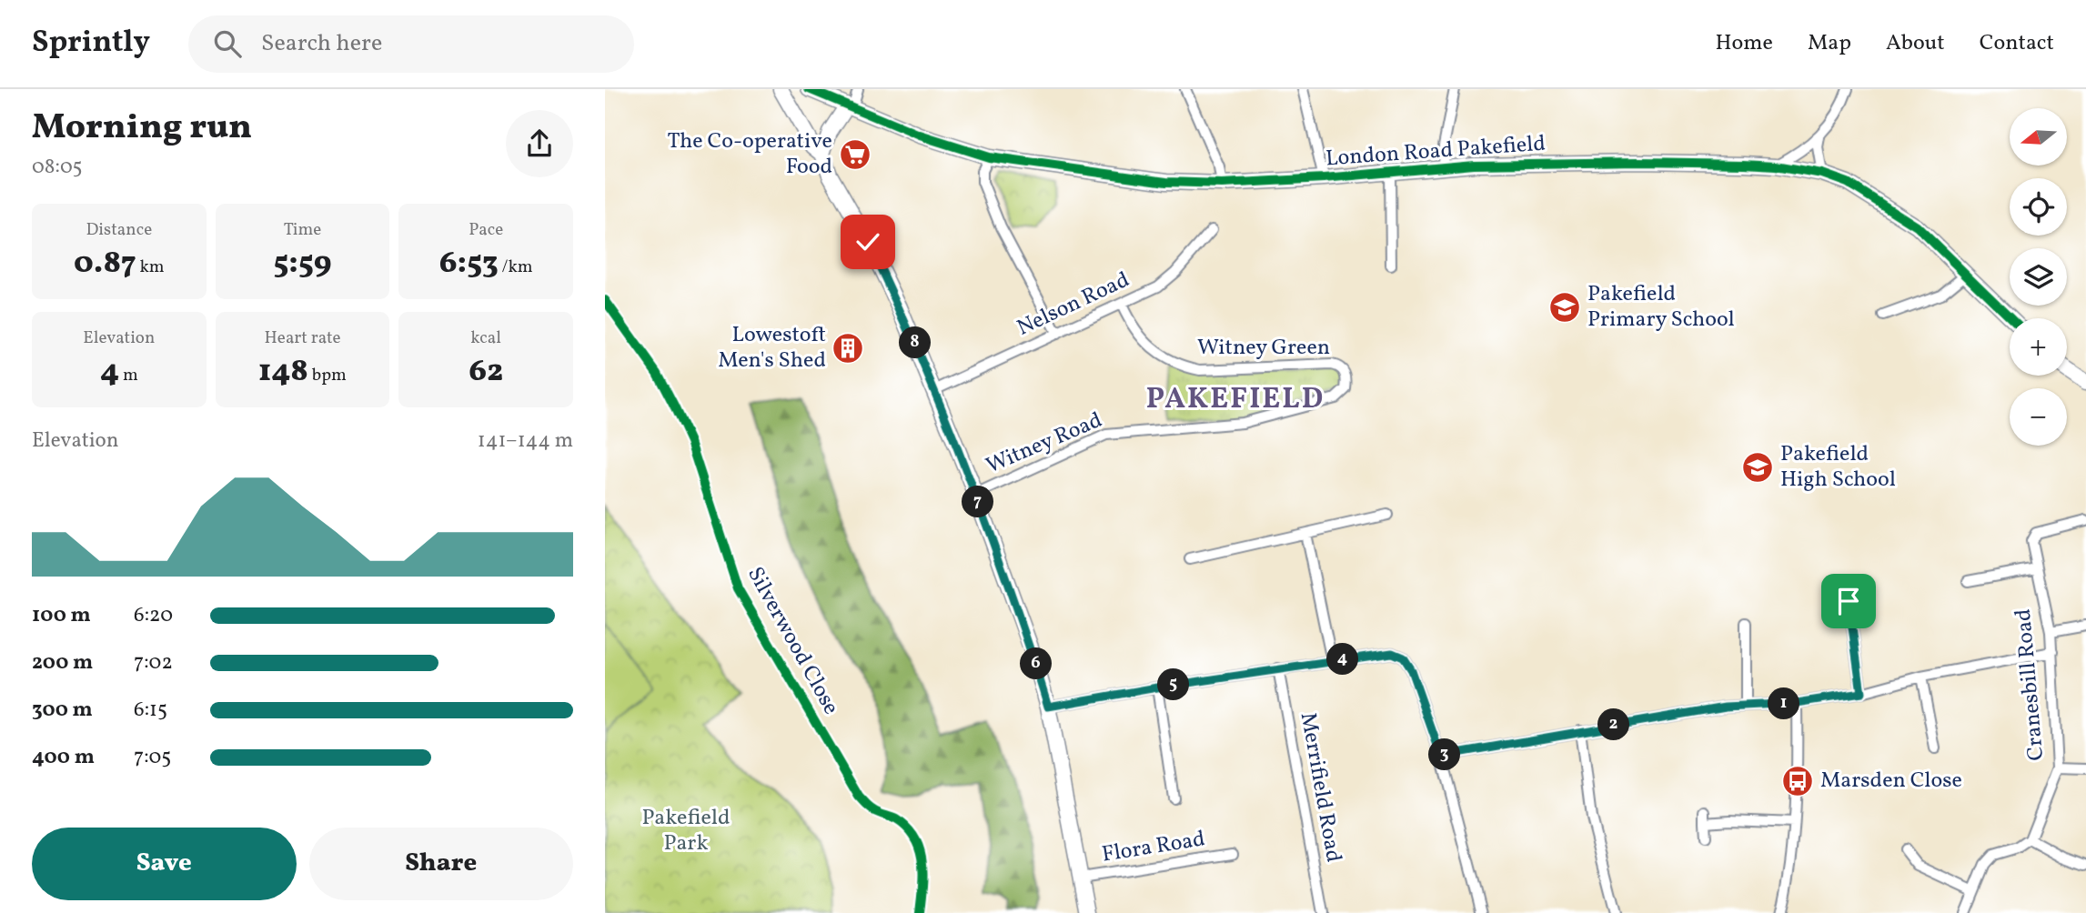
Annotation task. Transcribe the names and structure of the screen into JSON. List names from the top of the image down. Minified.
{"streets":{"main road":["London Road Pakefield"],"street":["Nelson Road","Witney Green","Witney Road","Silverwood Close","Cranesbill Road","Merrifield Road","Flora Road"]},"crossings":[["Nelson Road","Witney Green"],["Witney Green","Witney Road"]],"districts":["PAKEFIELD"],"parks":["Pakefield Park"],"places":{"supermarket":["The Co-operative Food"],"school or university":["Pakefield Primary School","Pakefield High School"],"building":["Lowestoft Men's Shed"],"bus stop":["Marsden Close"]},"north":"left","page":{"header":"Sprintly","search":"Search here","nav":["Home","Map","About","Contact"],"heading":["Morning run","08:05"],"map_buttons":["+","−"],"stats":[["Distance","0.87 km"],["Time","5:59"],["Pace","6:53 /km"],["Elevation","4 m"],["Heart rate","148 bpm"],["kcal","62"]],"pins":["8","7","4","6","5","1","2","3"],"chart":["Elevation","141–144 m"],"list":[{"name":"100 m","note":"6:20"},{"name":"200 m","note":"7:02"},{"name":"300 m","note":"6:15"},{"name":"400 m","note":"7:05"}],"buttons":["Save","Share"]}}
